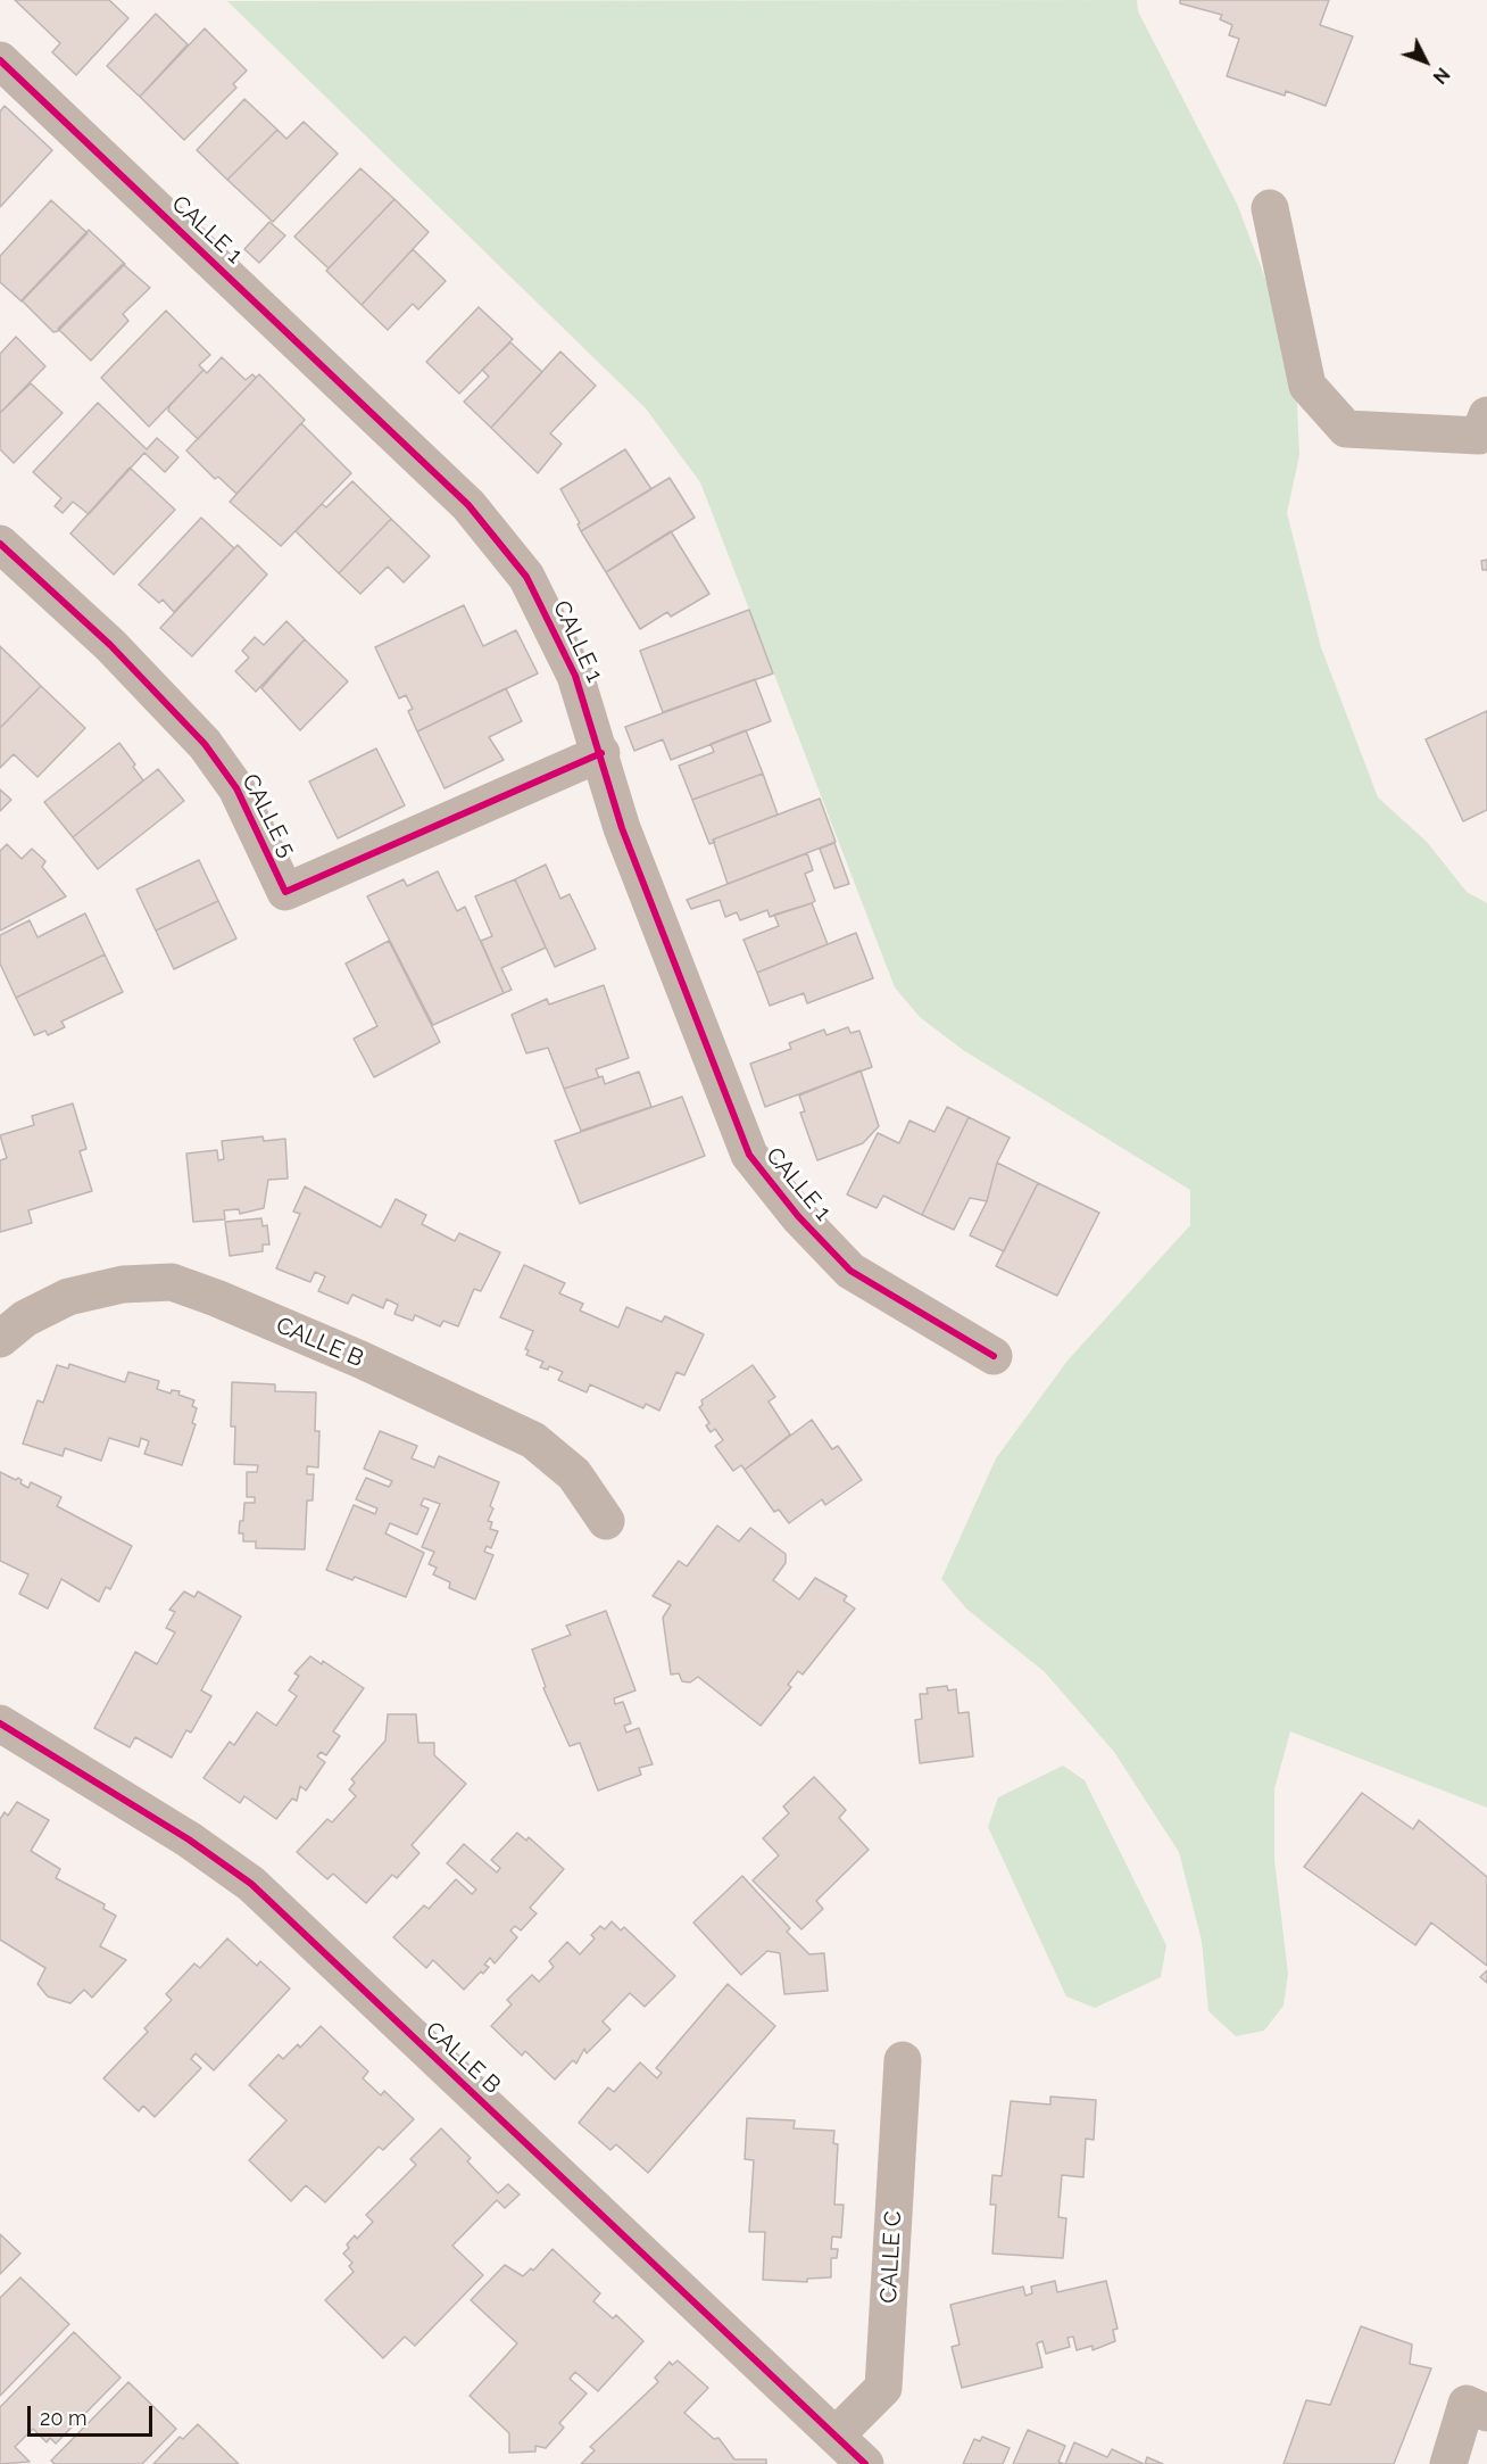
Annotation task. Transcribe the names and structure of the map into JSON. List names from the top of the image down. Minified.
{"streets":{"street":["CALLE 1","CALLE 5","CALLE B","CALLE C"]},"crossings":[["CALLE 1","CALLE 5"],["CALLE B","CALLE C"]],"scale_bar":"20 m","north":"bottom right"}
